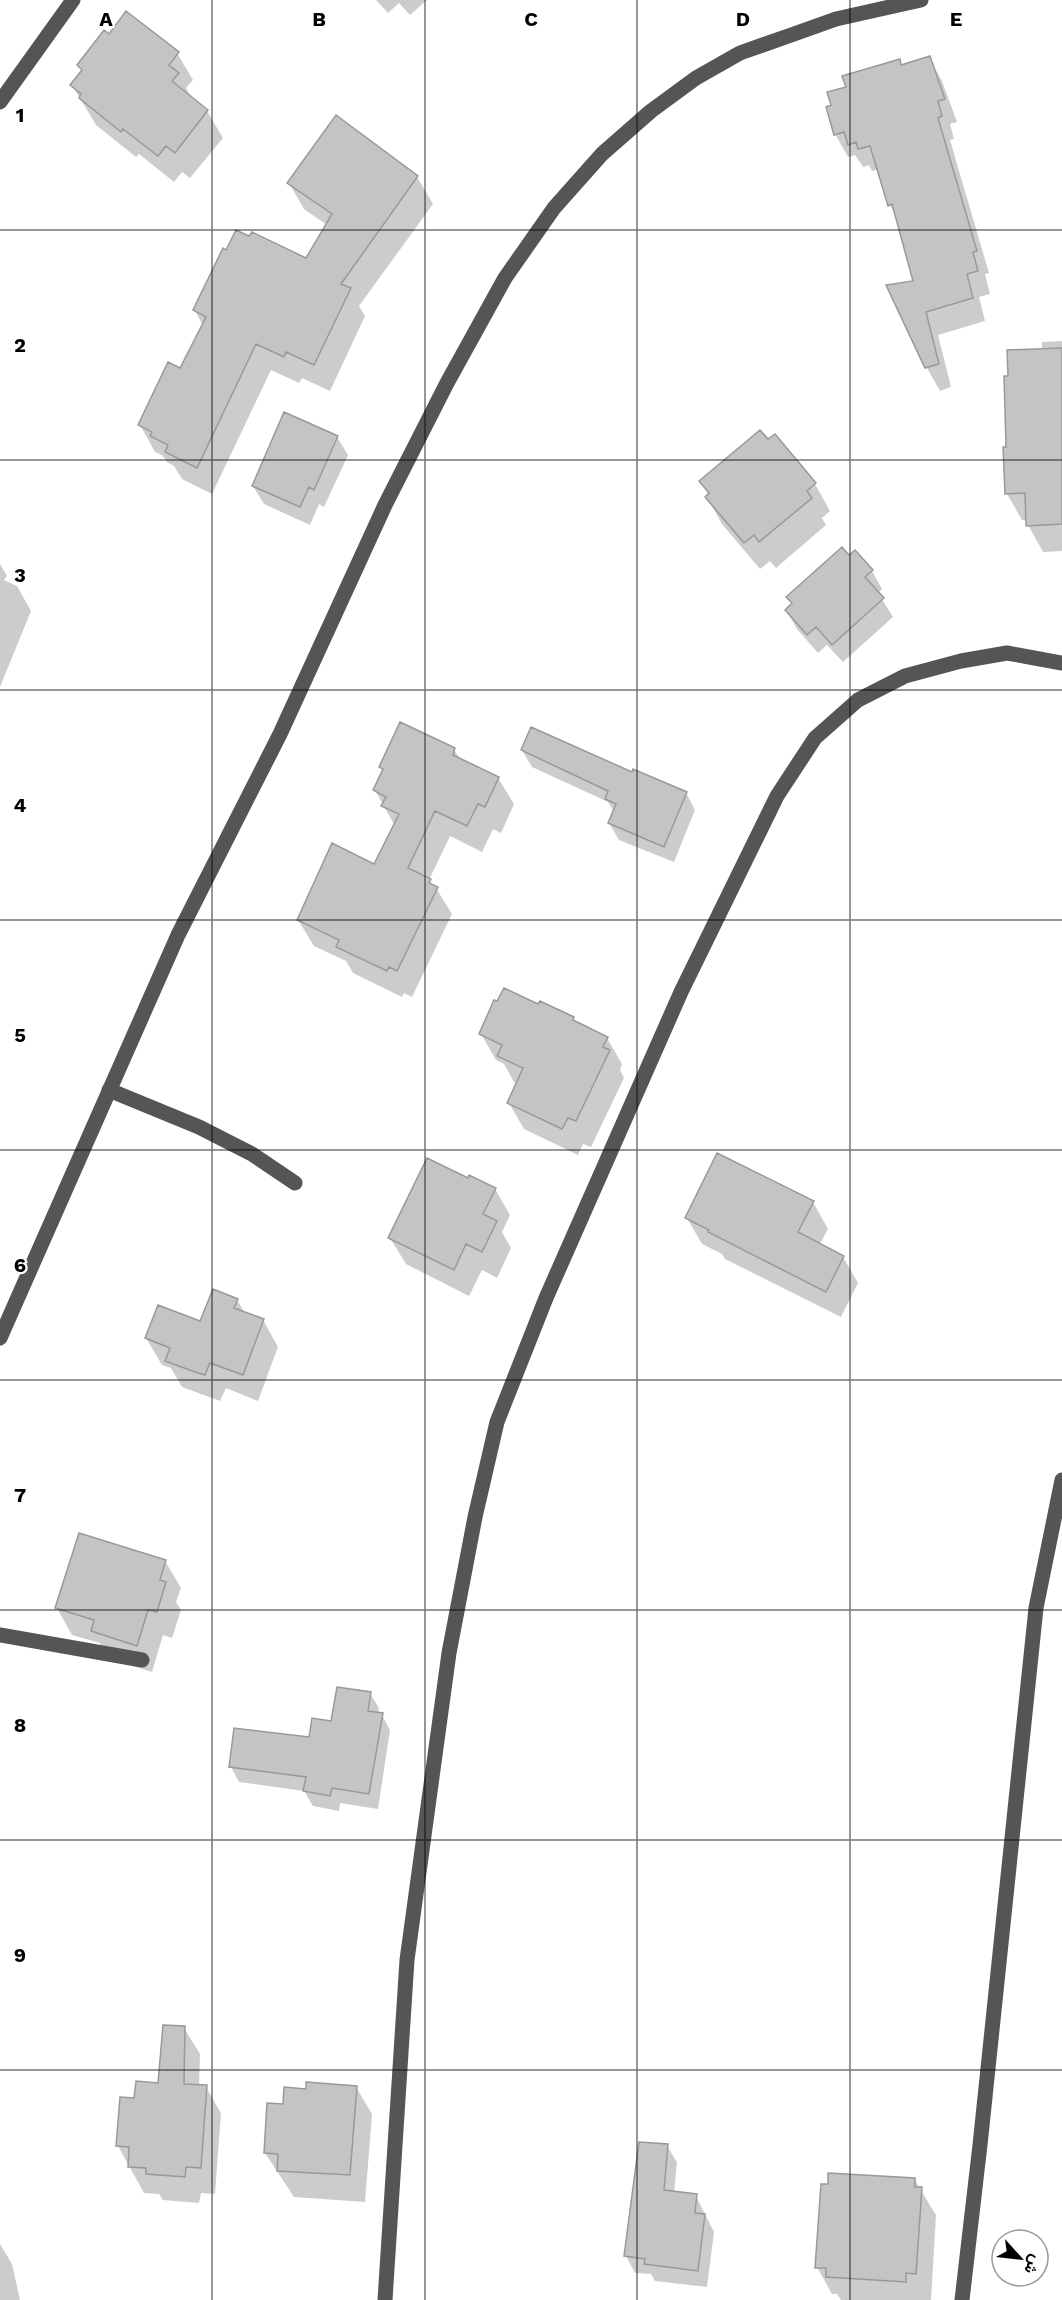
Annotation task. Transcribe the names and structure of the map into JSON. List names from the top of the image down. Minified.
{"north":"bottom right","grid":{"columns":["A","B","C","D","E"],"rows":["1","2","3","4","5","6","7","8","9"]}}
